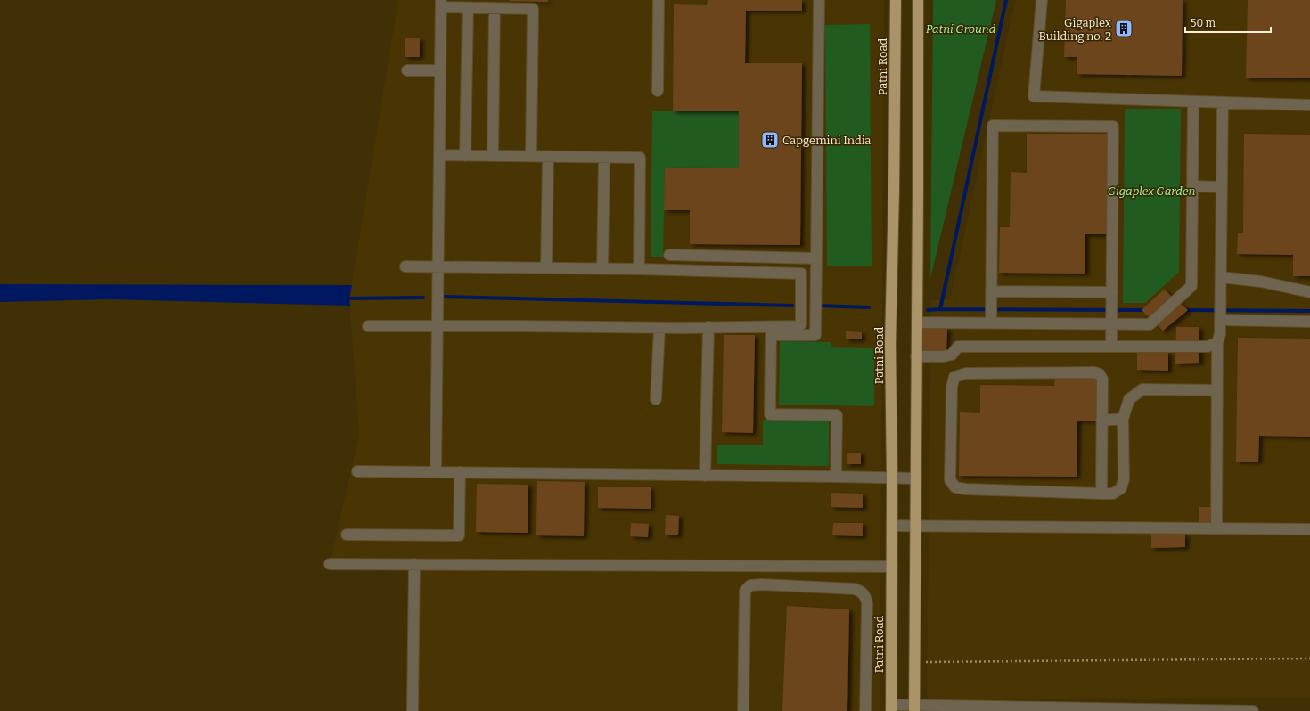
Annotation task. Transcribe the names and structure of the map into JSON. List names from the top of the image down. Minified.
{"streets":{"main road":["Patni Road"]},"parks":["Patni Ground","Gigaplex Garden"],"places":{"building":["Gigaplex Building no. 2","Capgemini India"]},"scale_bar":"50 m"}
